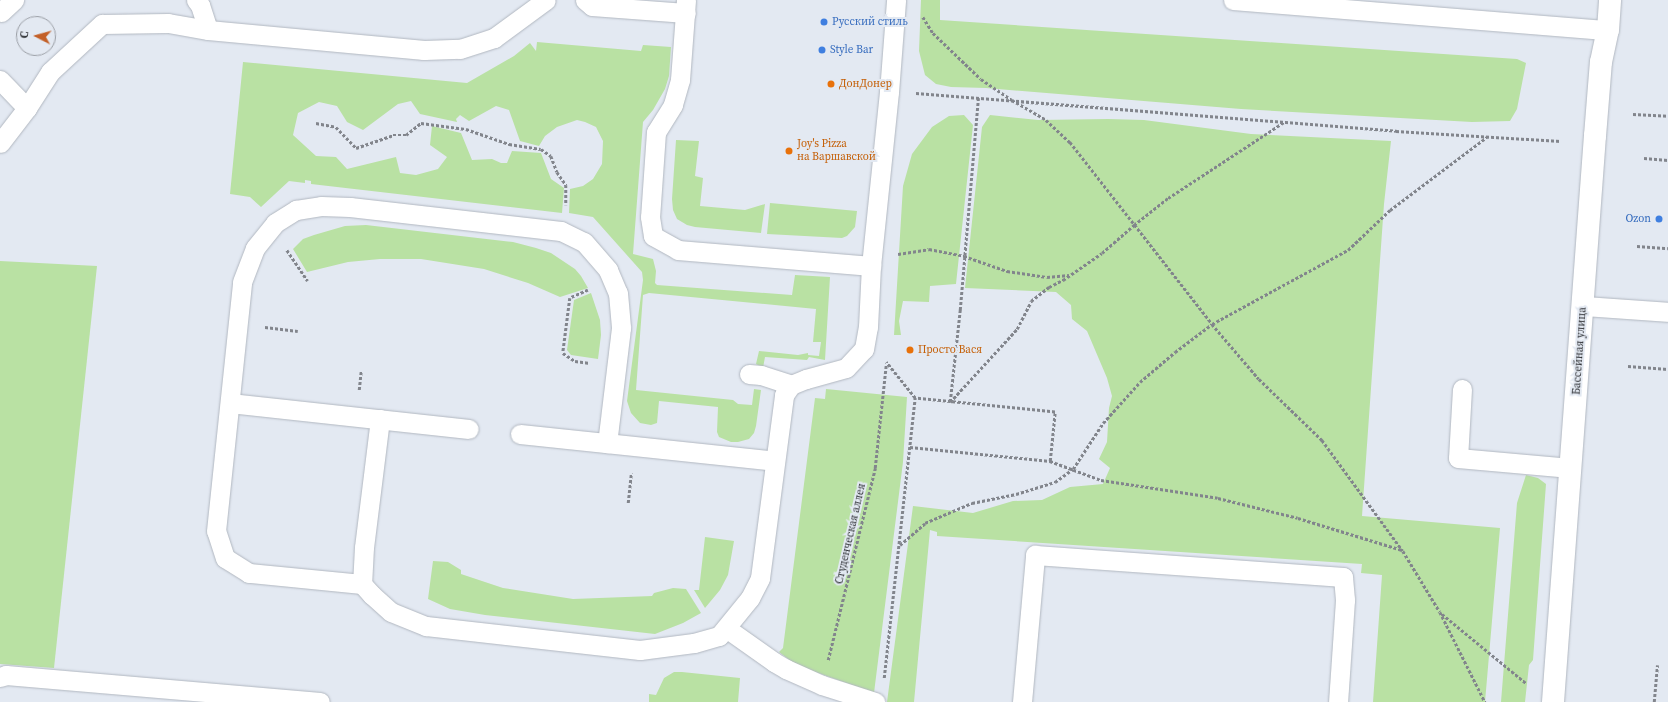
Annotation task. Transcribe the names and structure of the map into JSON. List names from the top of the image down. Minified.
{"streets":{"street":["Бассейная улица"],"path":["Студенческая аллея"]},"places":["Русский стиль","Style Bar","ДонДонер","Joy's Pizza на Варшавской","Ozon","Просто Вася"],"north":"left"}
